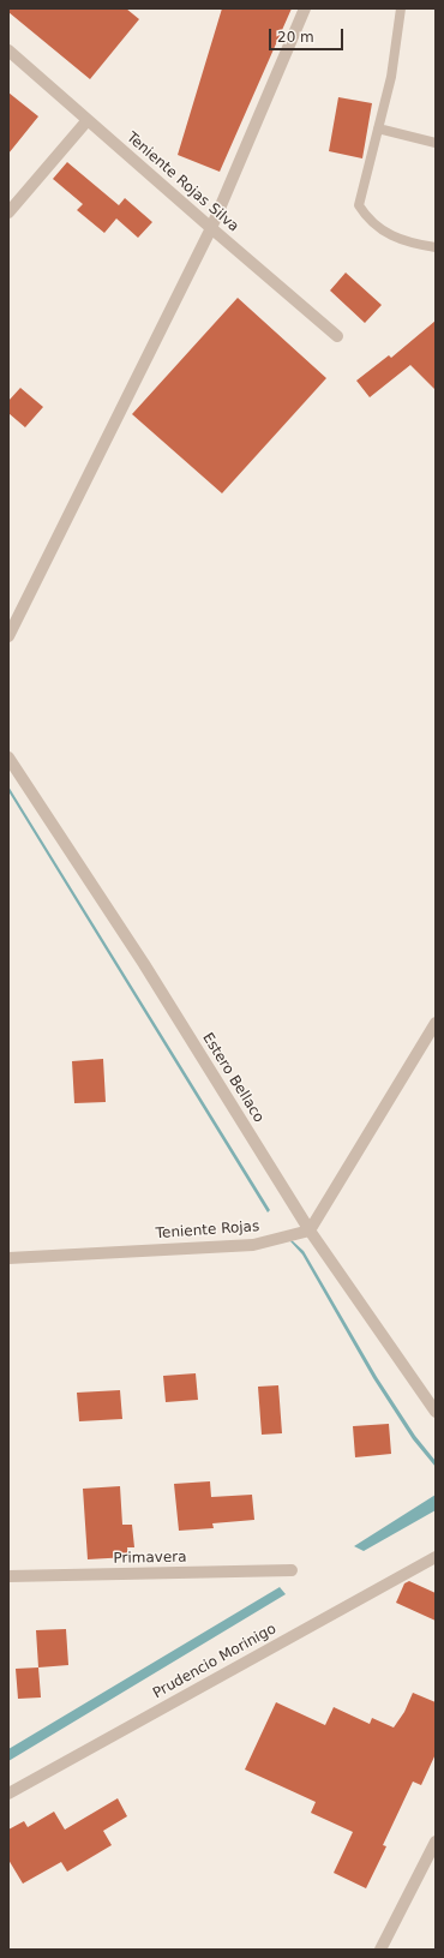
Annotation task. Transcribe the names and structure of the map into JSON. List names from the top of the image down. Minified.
{"streets":{"street":["Teniente Rojas Silva","Estero Bellaco","Teniente Rojas","Primavera","Prudencio Morinigo"]},"crossings":[["Estero Bellaco","Teniente Rojas"]],"scale_bar":"20 m"}
